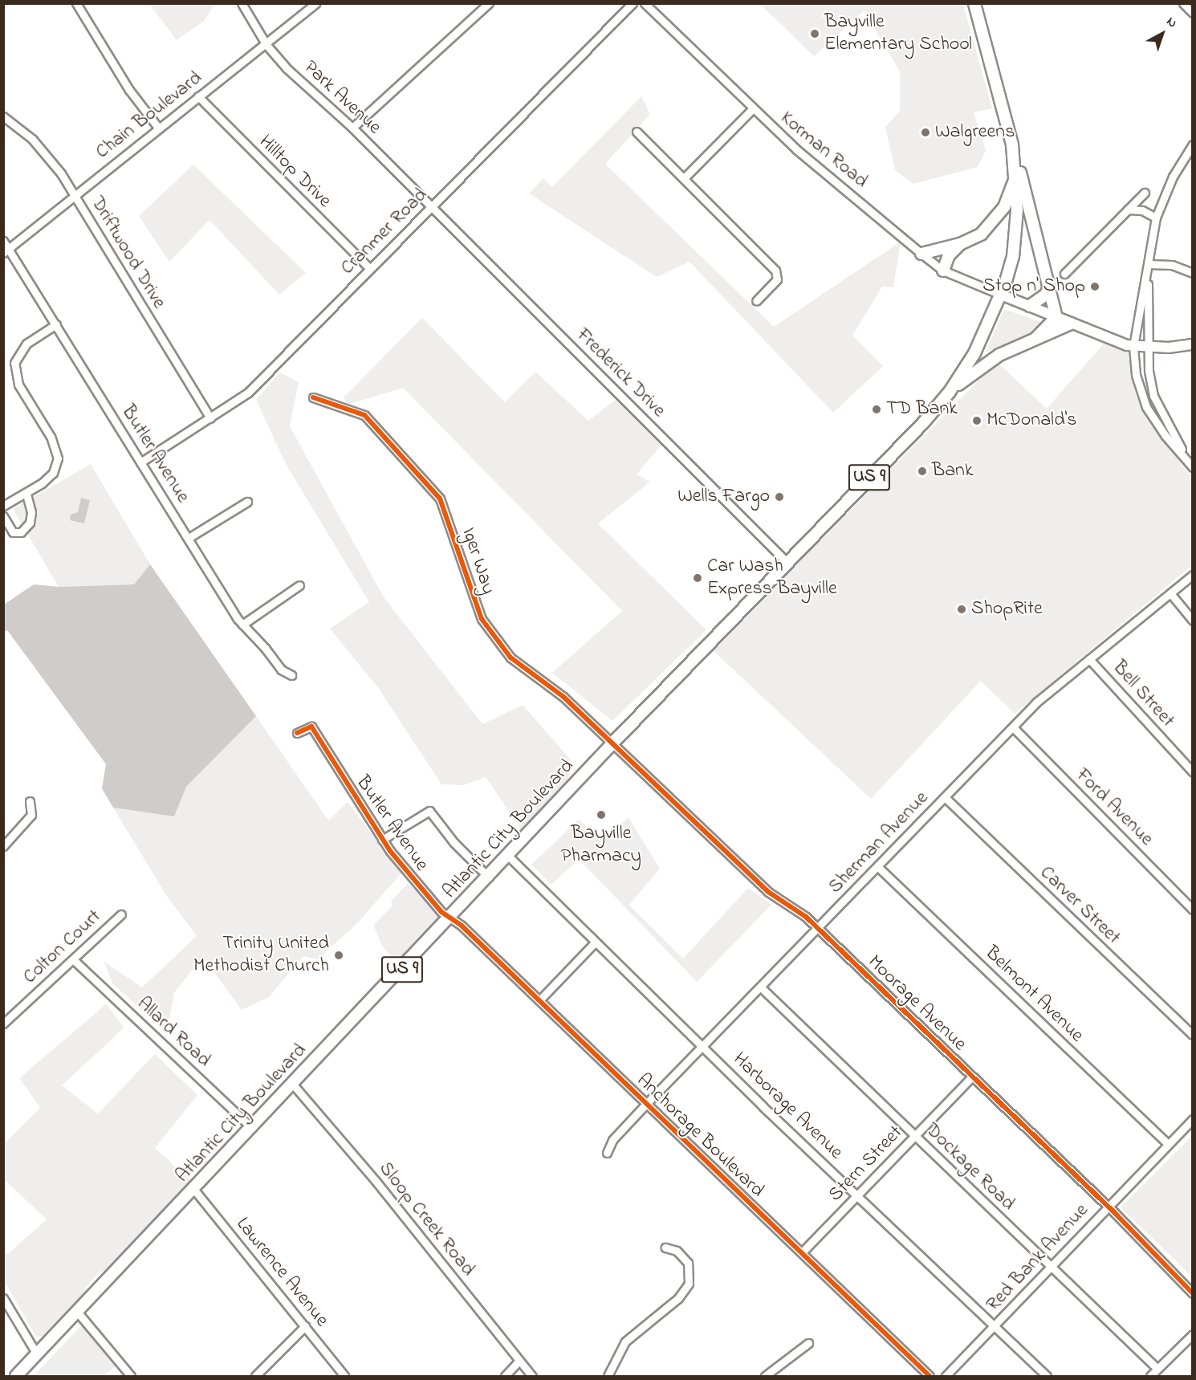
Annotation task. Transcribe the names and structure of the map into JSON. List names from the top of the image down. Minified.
{"streets":{"highway":["US 9","Atlantic City Boulevard"],"street":["Park Avenue","Chain Boulevard","Korman Road","Hilltop Drive","Cranmer Road","Driftwood Drive","Frederick Drive","Butler Avenue","Iger Way","Bell Street","Ford Avenue","Sherman Avenue","Carver Street","Colton Court","Belmont Avenue","Moorage Avenue","Allard Road","Harborage Avenue","Anchorage Boulevard","Stern Street","Dockage Road","Sloop Creek Road","Red Bank Avenue","Lawrence Avenue"]},"crossings":[["Park Avenue","Chain Boulevard"],["Park Avenue","Cranmer Road"],["Park Avenue","Frederick Drive"],["Chain Boulevard","Hilltop Drive"],["Chain Boulevard","Driftwood Drive"],["Chain Boulevard","Butler Avenue"],["Korman Road","US 9"],["Hilltop Drive","Cranmer Road"],["Cranmer Road","Driftwood Drive"],["Cranmer Road","Frederick Drive"],["Cranmer Road","Butler Avenue"],["Frederick Drive","Atlantic City Boulevard"],["Butler Avenue","Atlantic City Boulevard"],["Butler Avenue","Anchorage Boulevard"],["US 9","Atlantic City Boulevard"],["Iger Way","Atlantic City Boulevard"],["Iger Way","Moorage Avenue"],["Bell Street","Sherman Avenue"],["Ford Avenue","Sherman Avenue"],["Atlantic City Boulevard","Moorage Avenue"],["Atlantic City Boulevard","Allard Road"],["Atlantic City Boulevard","Harborage Avenue"],["Atlantic City Boulevard","Anchorage Boulevard"],["Atlantic City Boulevard","Sloop Creek Road"],["Atlantic City Boulevard","Lawrence Avenue"],["Sherman Avenue","Carver Street"],["Sherman Avenue","Belmont Avenue"],["Sherman Avenue","Moorage Avenue"],["Sherman Avenue","Harborage Avenue"],["Sherman Avenue","Anchorage Boulevard"],["Sherman Avenue","Dockage Road"],["Colton Court","Allard Road"],["Belmont Avenue","Red Bank Avenue"],["Moorage Avenue","Stern Street"],["Moorage Avenue","Red Bank Avenue"],["Harborage Avenue","Stern Street"],["Harborage Avenue","Red Bank Avenue"],["Anchorage Boulevard","Stern Street"],["Stern Street","Dockage Road"],["Dockage Road","Red Bank Avenue"]],"places":["Bayville Elementary School","Walgreens","Stop n' Shop","TD Bank","McDonald's","Bank","Wells Fargo","Car Wash Express Bayville","ShopRite","Bayville Pharmacy","Trinity United Methodist Church"],"north":"top right"}
